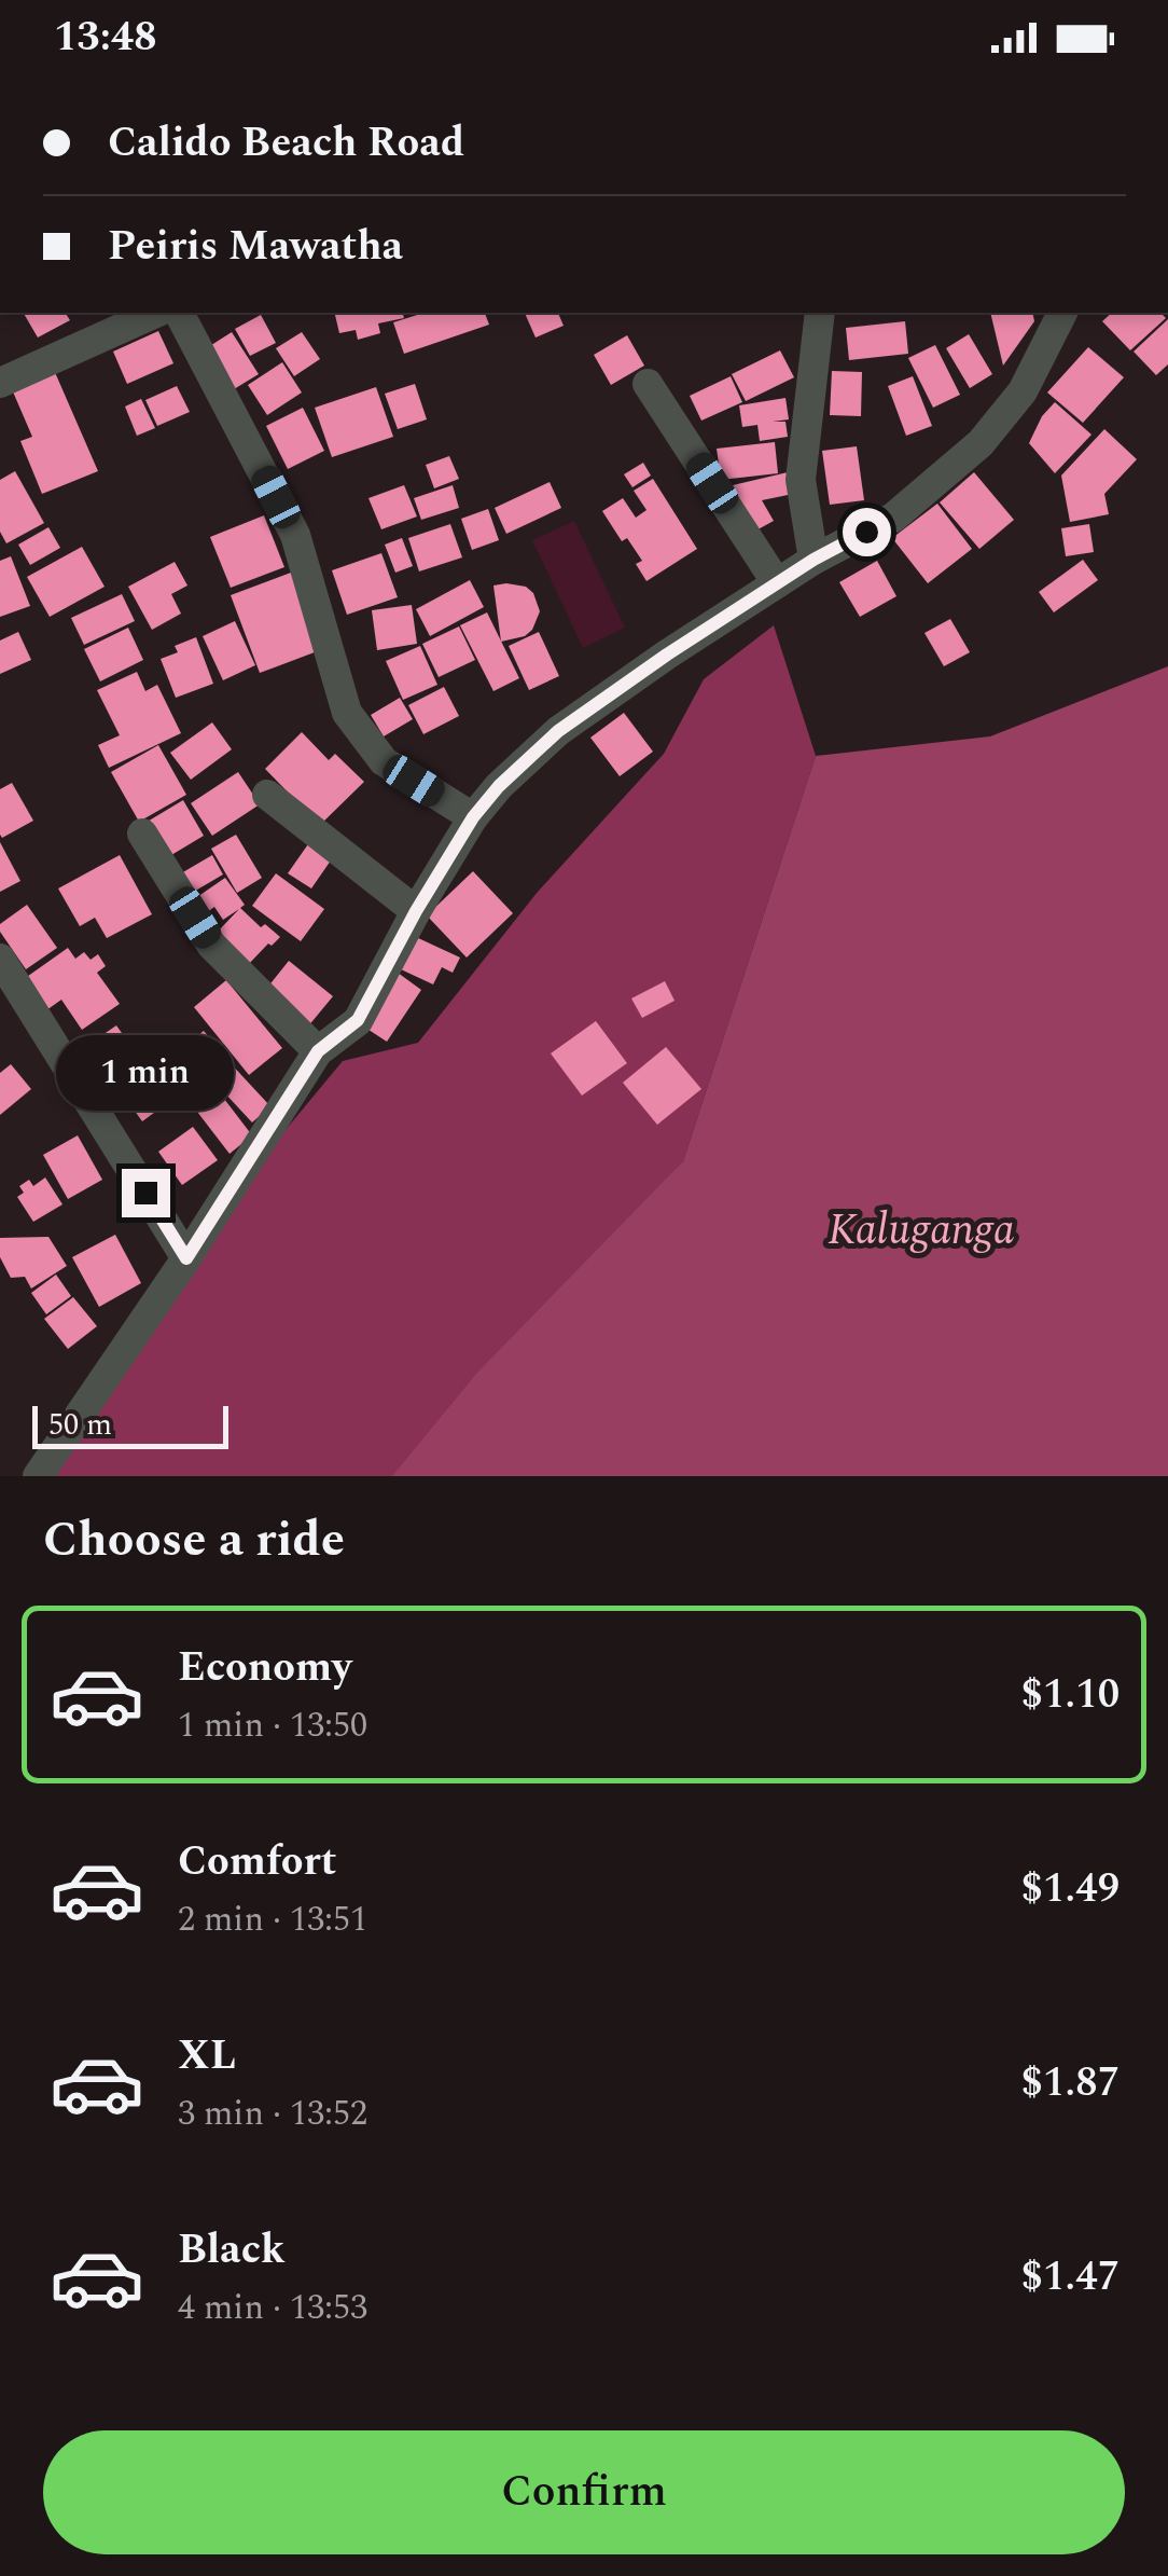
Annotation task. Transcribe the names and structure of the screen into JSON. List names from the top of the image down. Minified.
{"water":["Kaluganga"],"scale_bar":"50 m","page":{"status":"13:48","banner":["Calido Beach Road","Peiris Mawatha"],"bubble":"1 min","scale":"50 m","heading":"Choose a ride","list":[{"name":"Economy","note":"1 min · 13:50","value":"$1.10"},{"name":"Comfort","note":"2 min · 13:51","value":"$1.49"},{"name":"XL","note":"3 min · 13:52","value":"$1.87"},{"name":"Black","note":"4 min · 13:53","value":"$1.47"}],"buttons":"Confirm"}}
